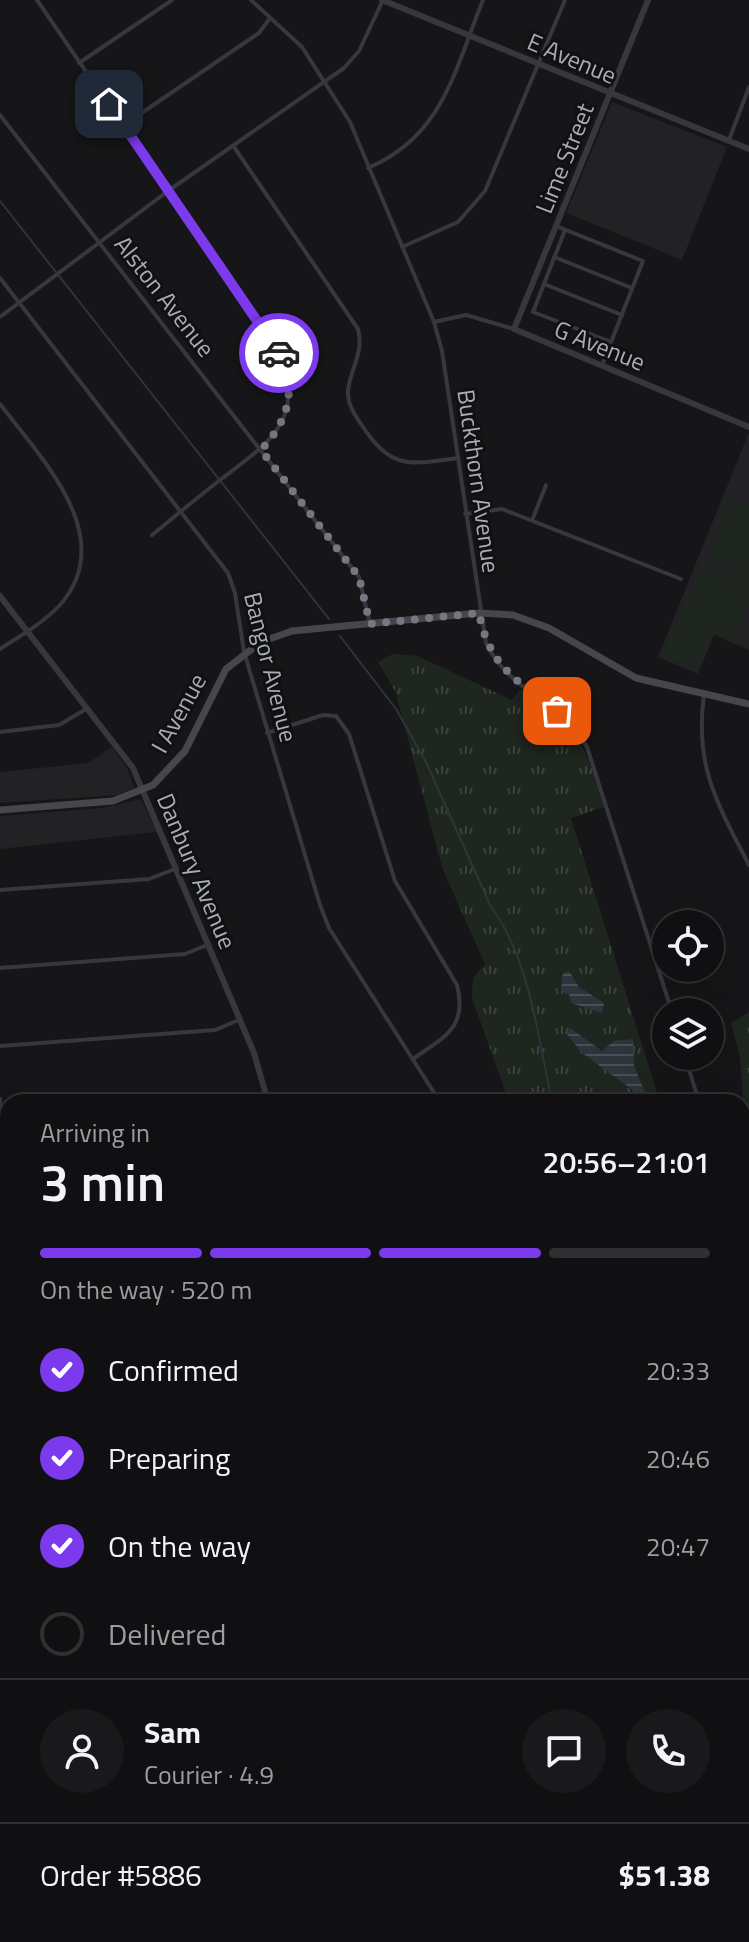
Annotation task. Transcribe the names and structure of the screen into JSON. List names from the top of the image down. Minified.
{"streets":{"main road":["I Avenue"],"street":["E Avenue","Lime Street","Alston Avenue","G Avenue","Buckthorn Avenue","Bangor Avenue","Danbury Avenue"]},"crossings":[["E Avenue","Lime Street"],["Lime Street","G Avenue"],["Alston Avenue","I Avenue"],["G Avenue","Buckthorn Avenue"],["Buckthorn Avenue","I Avenue"],["Bangor Avenue","I Avenue"],["I Avenue","Danbury Avenue"]],"page":{"heading":["3 min","Arriving in","20:56–21:01"],"panel":["Sam","Courier · 4.9","Order #5886","$51.38"],"bar":"On the way · 520 m","list":[["Confirmed","20:33"],["Preparing","20:46"],["On the way","20:47"],"Delivered"]}}
